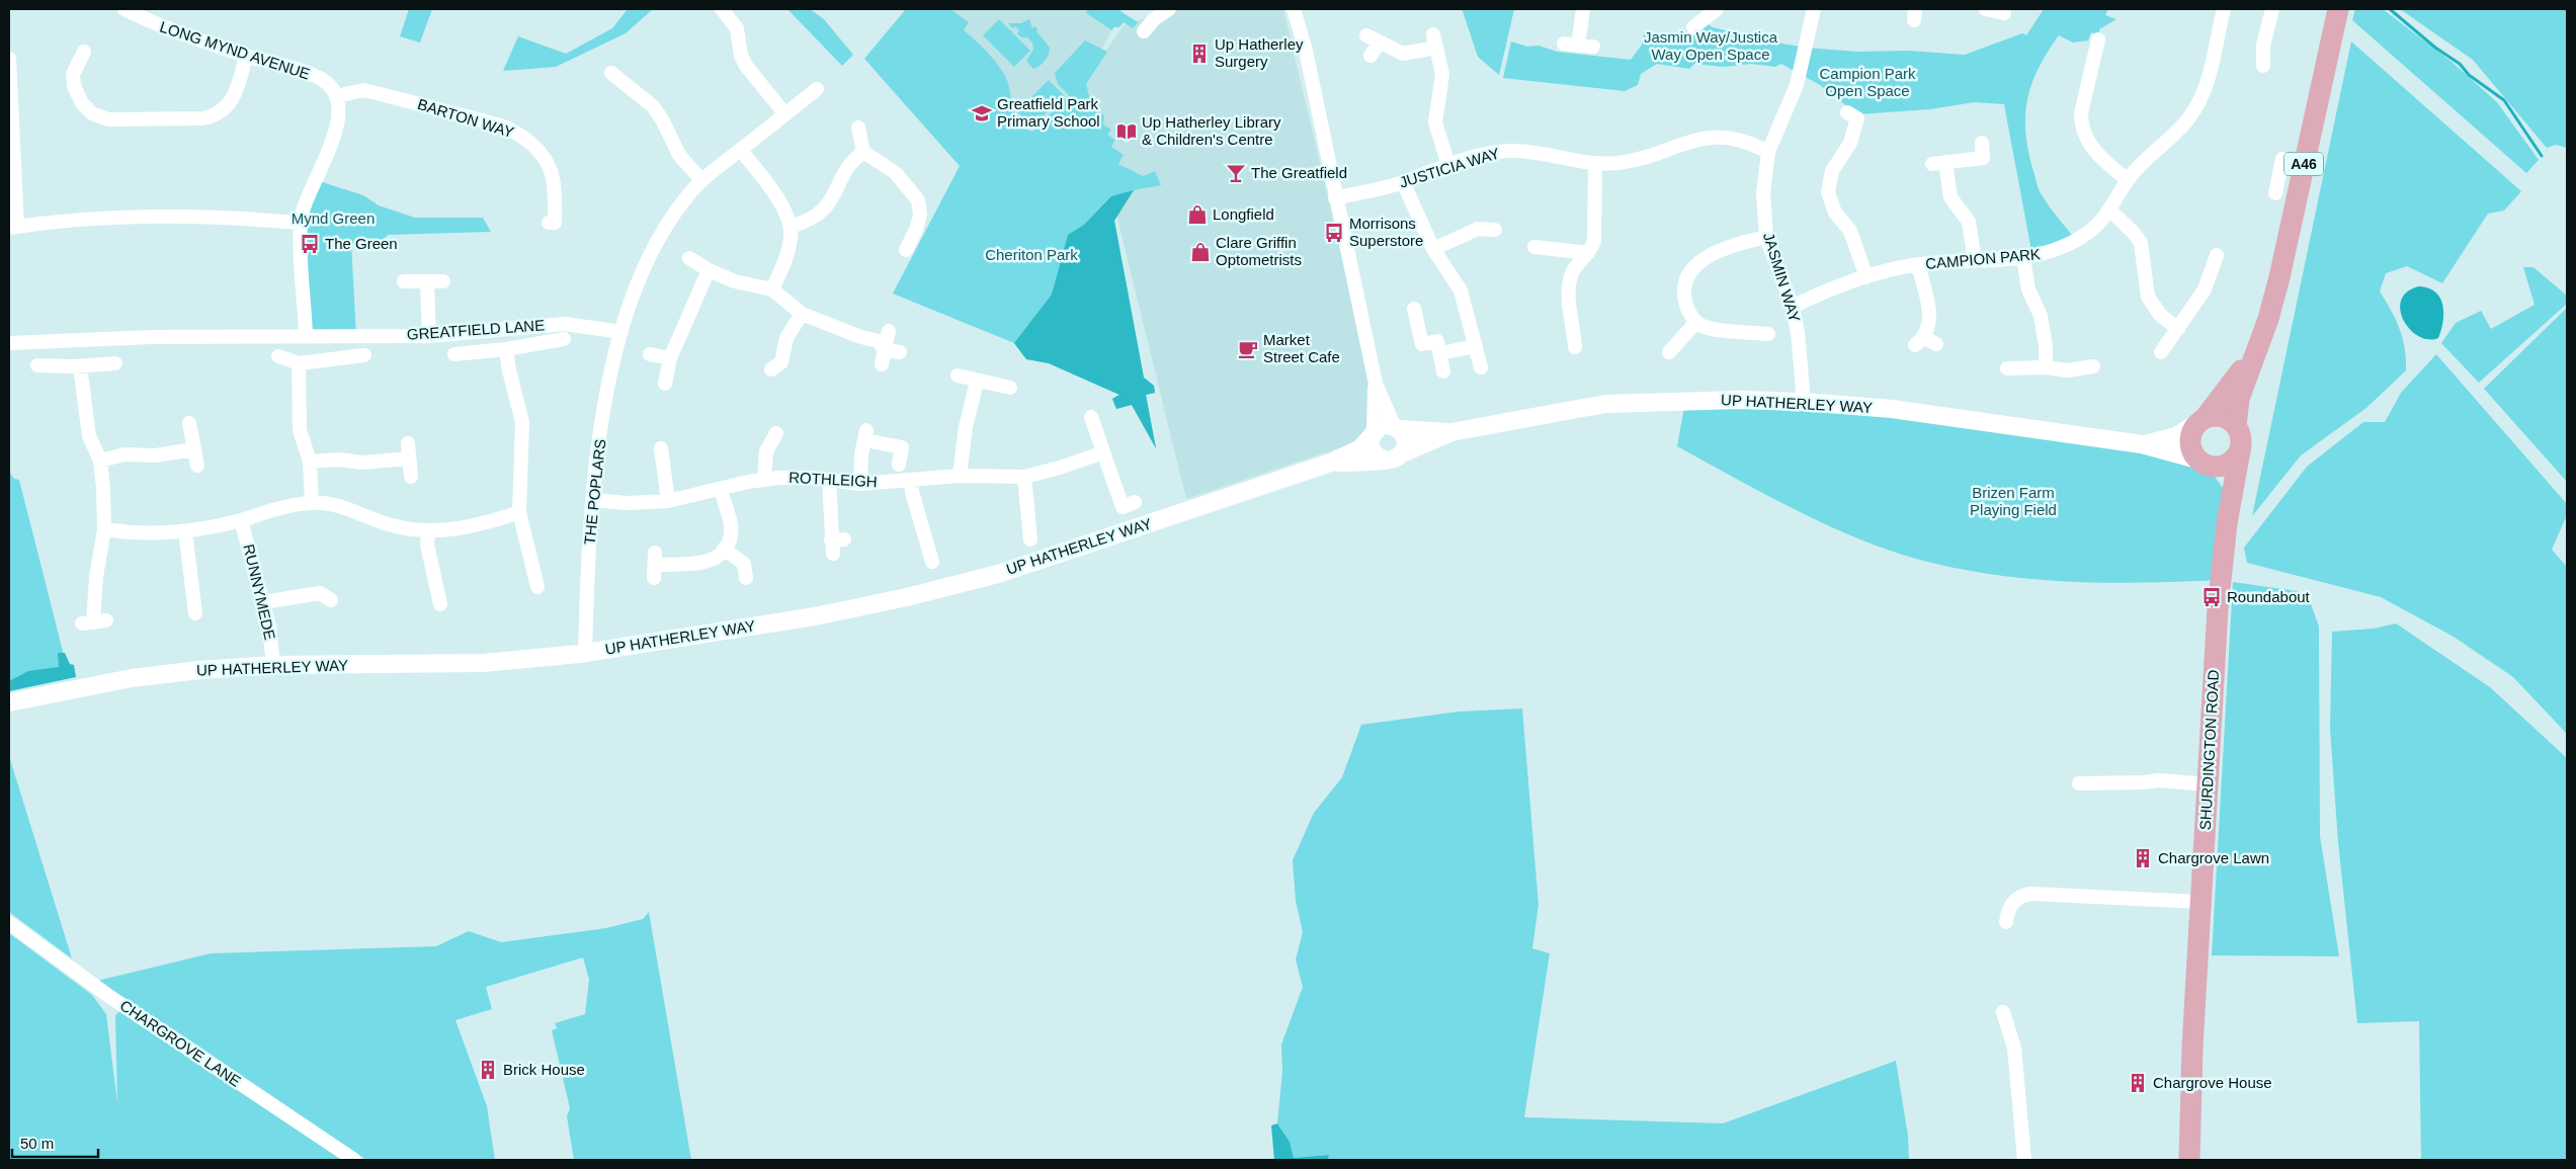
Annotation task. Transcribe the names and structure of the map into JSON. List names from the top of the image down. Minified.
{"streets":{"main road":["A46","SHURDINGTON ROAD"],"street":["LONG MYND AVENUE","BARTON WAY","JUSTICIA WAY","CAMPION PARK","JASMIN WAY","GREATFIELD LANE","UP HATHERLEY WAY","ROTHLEIGH","THE POPLARS","RUNNYMEDE","CHARGROVE LANE"]},"crossings":[["LONG MYND AVENUE","BARTON WAY"],["JUSTICIA WAY","JASMIN WAY"],["CAMPION PARK","JASMIN WAY"],["JASMIN WAY","UP HATHERLEY WAY"],["GREATFIELD LANE","THE POPLARS"],["UP HATHERLEY WAY","THE POPLARS"],["UP HATHERLEY WAY","RUNNYMEDE"],["UP HATHERLEY WAY","SHURDINGTON ROAD"],["ROTHLEIGH","THE POPLARS"]],"parks":["Jasmin Way/Justica Way Open Space","Campion Park Open Space","Mynd Green","Cheriton Park","Brizen Farm Playing Field"],"places":{"building":["Up Hatherley Surgery","Chargrove Lawn","Brick House","Chargrove House"],"school or university":["Greatfield Park Primary School"],"library":["Up Hatherley Library & Children's Centre"],"bar":["The Greatfield"],"shop":["Longfield","Clare Griffin Optometrists"],"bus stop":["Morrisons Superstore","The Green","Roundabout"],"cafe":["Market Street Cafe"]},"scale_bar":"50 m"}
